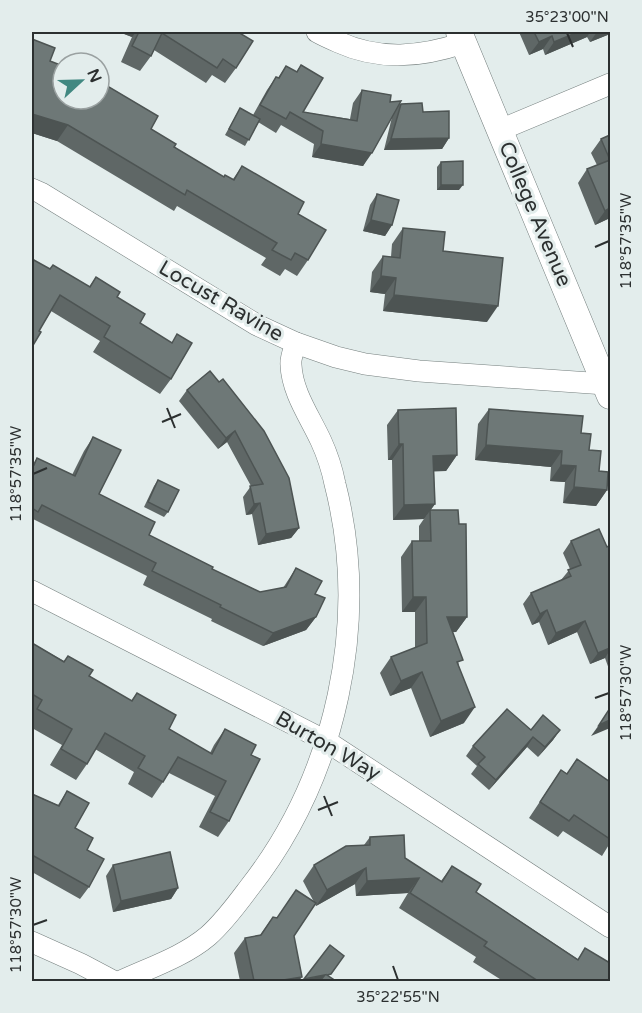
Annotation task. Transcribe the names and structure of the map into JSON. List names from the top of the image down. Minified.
{"streets":{"street":["College Avenue","Locust Ravine","Burton Way"]},"crossings":[["College Avenue","Locust Ravine"]],"north":"right","coordinates":["35°23'00\"N","118°57'35\"W","118°57'30\"W","35°22'55\"N"]}
